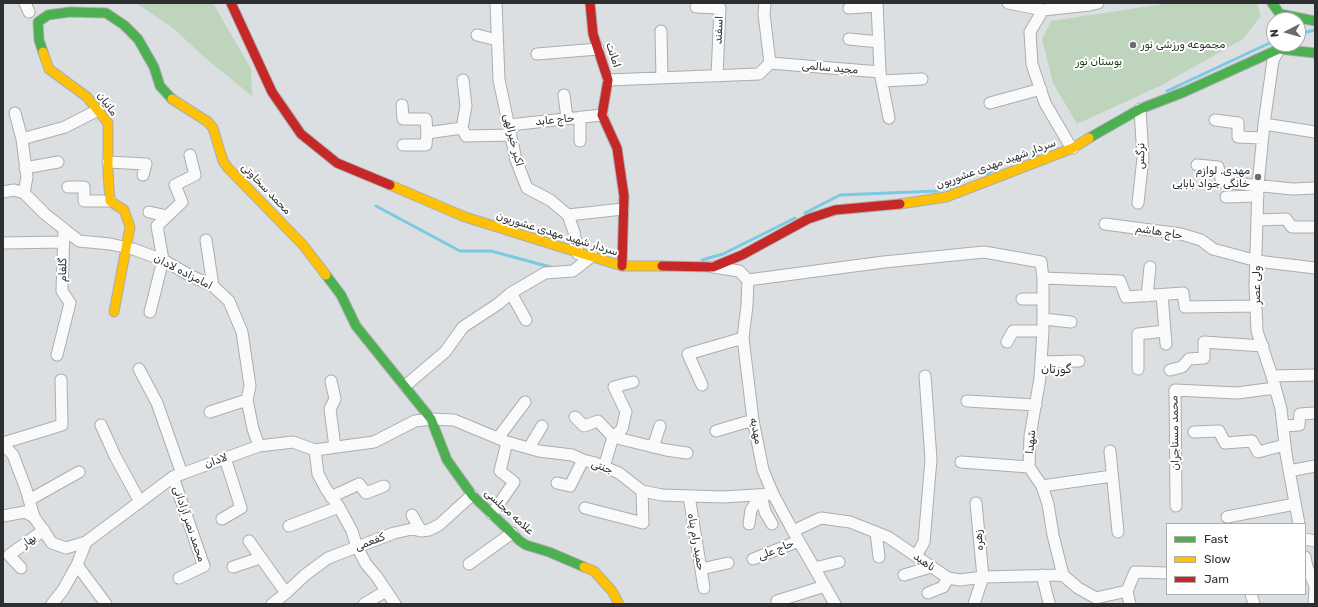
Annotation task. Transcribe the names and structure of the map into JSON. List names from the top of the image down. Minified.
{"streets":{"street":["اسفند","امانت","مجید سالمی","مانیان","حاج عابد","اکبر خیرالهی","نرگس","سردار شهید مهدی عشوریون","محمد سخاوتی","حاج هاشم","گلفام","امامزاده لادان","ولی عصر","مهدیه","محمد مستاجران","شهدا","لادان","جنتی","علامه مجلسی","محمد نصر آزادانی","زهره","بهار","کفعمی","حمید رام پناه","حاج علی","ناهید"]},"crossings":[["امانت","حاج عابد"],["مانیان","محمد سخاوتی"],["حاج عابد","اکبر خیرالهی"],["نرگس","سردار شهید مهدی عشوریون"],["محمد سخاوتی","لادان"],["محمد سخاوتی","جنتی"],["محمد سخاوتی","علامه مجلسی"],["حاج هاشم","ولی عصر"],["گلفام","امامزاده لادان"],["امامزاده لادان","لادان"],["ولی عصر","محمد مستاجران"],["مهدیه","شهدا"],["مهدیه","جنتی"],["مهدیه","حاج علی"],["مهدیه","ناهید"],["لادان","جنتی"],["لادان","علامه مجلسی"],["لادان","محمد نصر آزادانی"],["جنتی","علامه مجلسی"],["جنتی","حمید رام پناه"],["علامه مجلسی","کفعمی"]],"districts":["گورتان"],"parks":["بوستان نور"],"places":["مجموعه ورزشی نور","مهدی. لوازم خانگی جواد بابایی"],"legend":["Fast","Slow","Jam"],"north":"left"}
